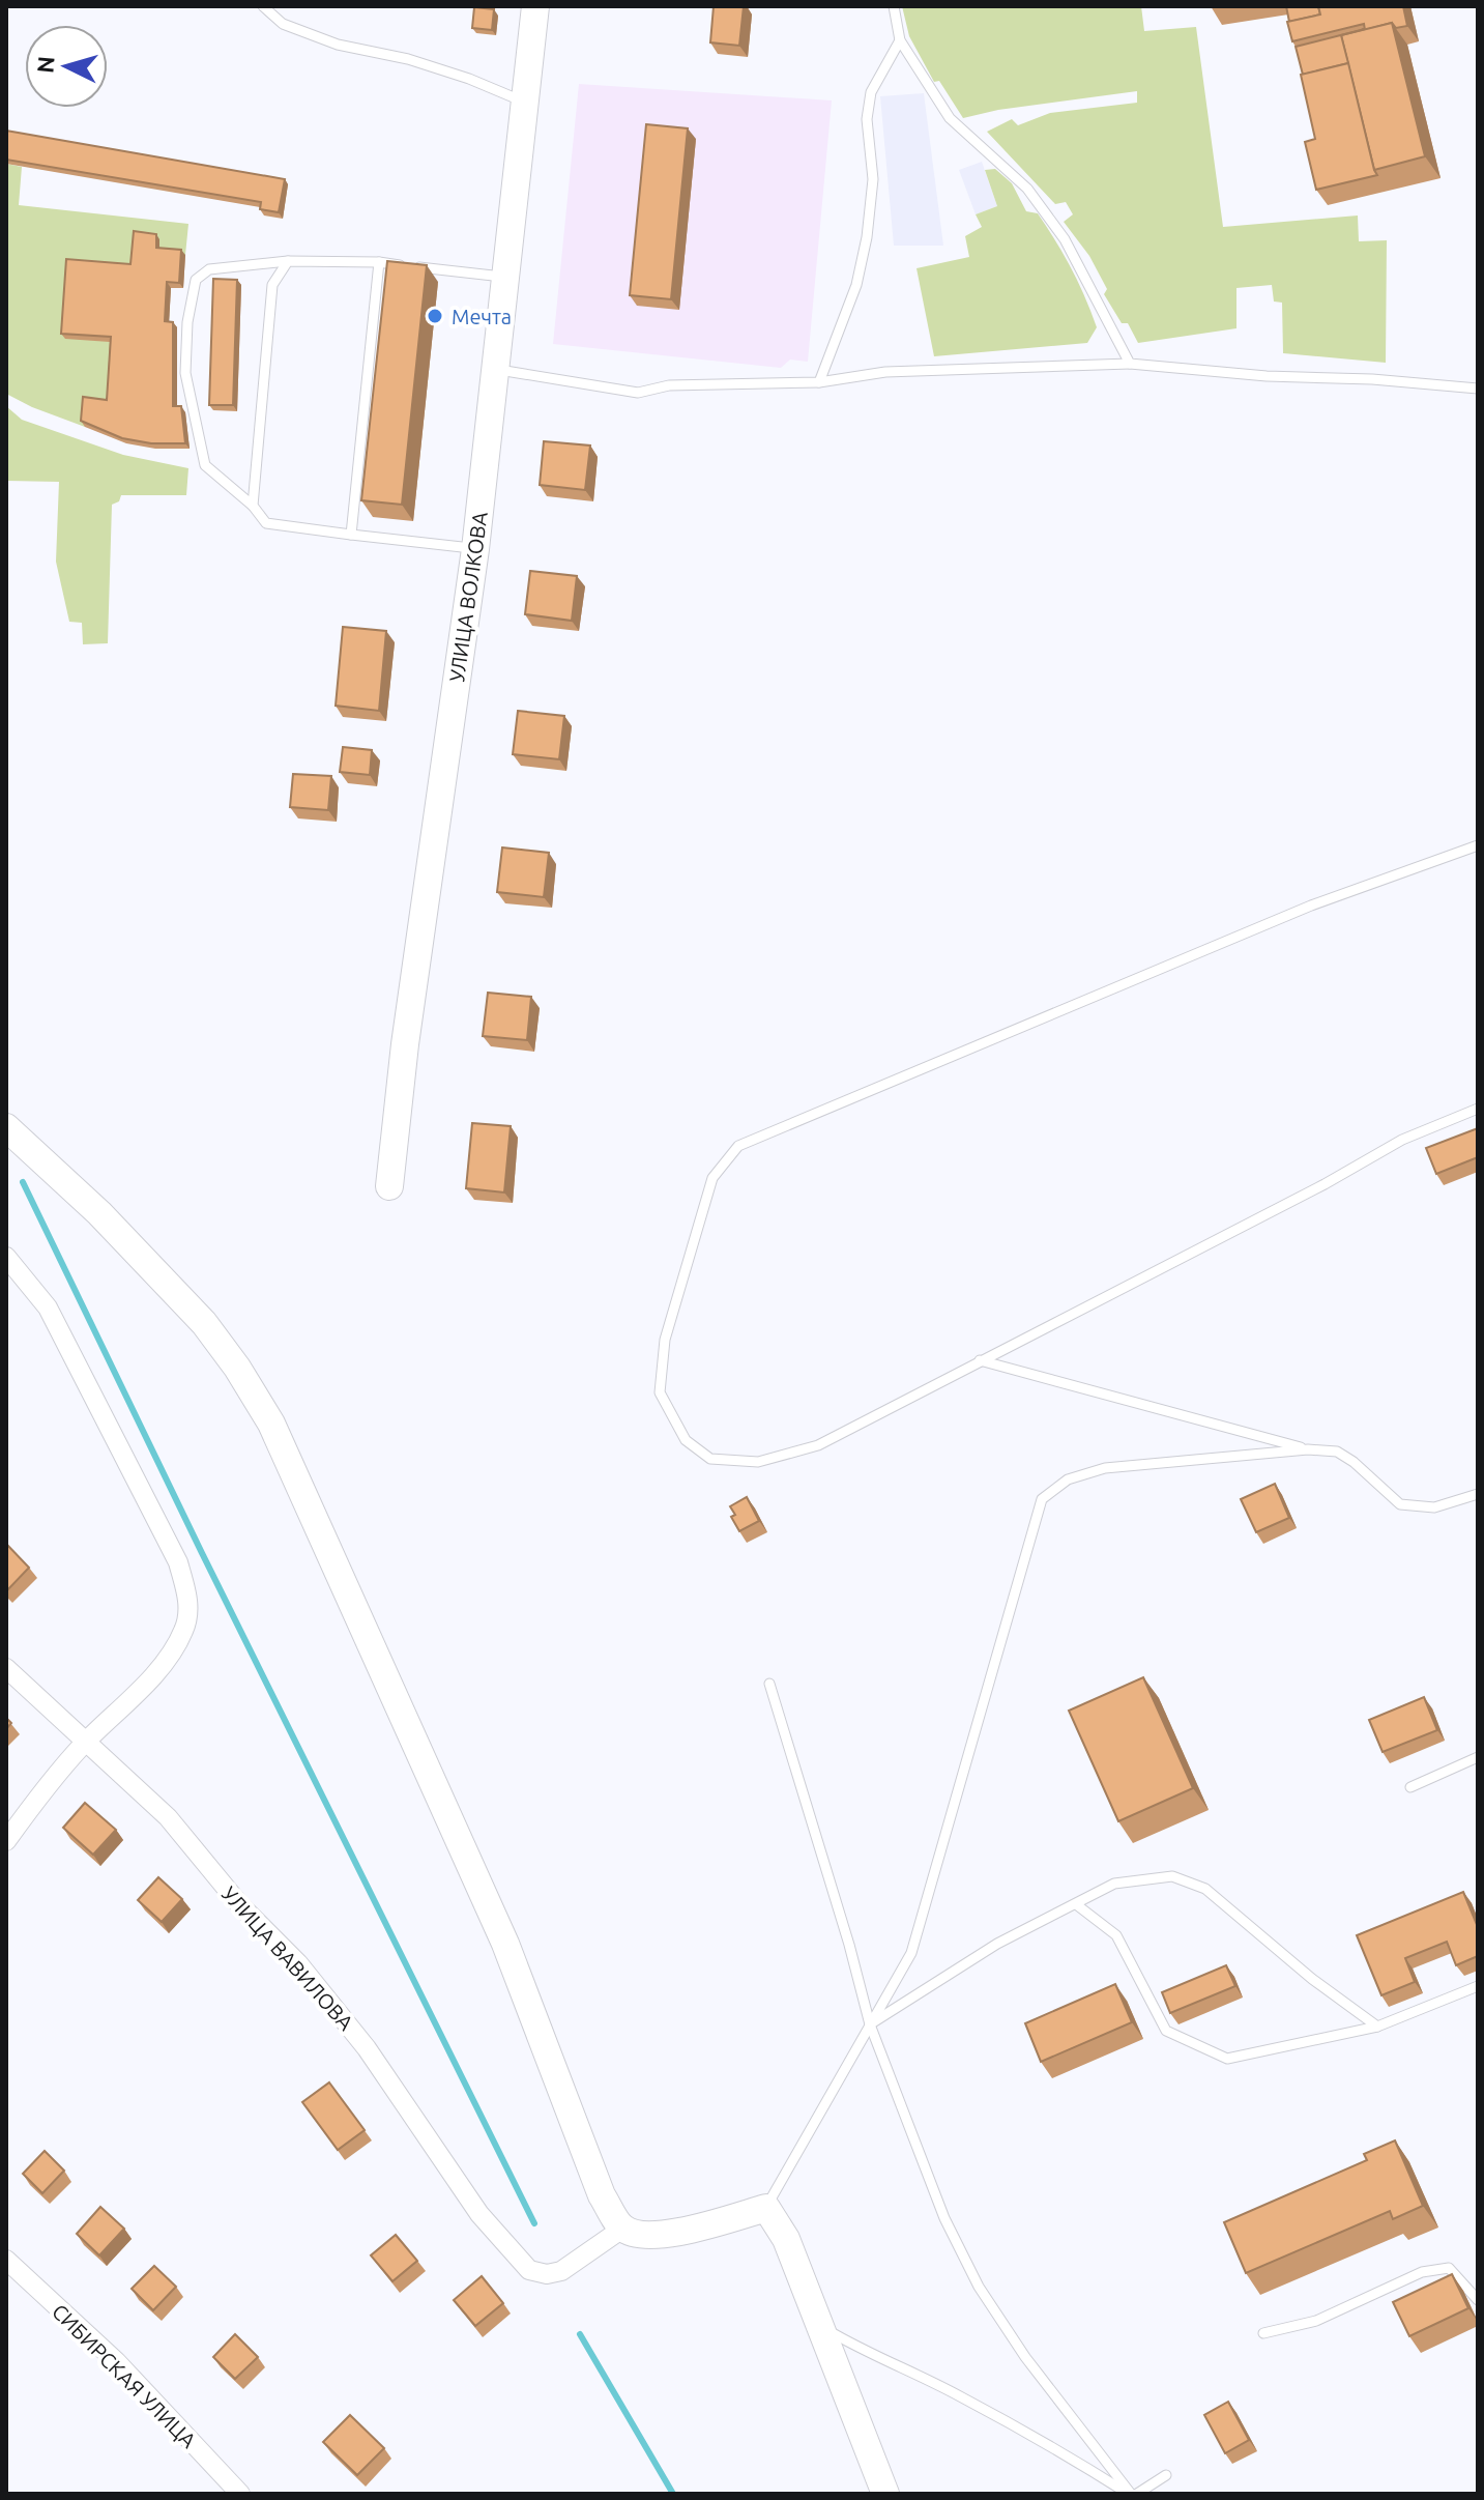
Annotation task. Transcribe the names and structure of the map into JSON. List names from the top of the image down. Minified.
{"streets":{"street":["УЛИЦА ВОЛКОВА","УЛИЦА ВАВИЛОВА","СИБИРСКАЯ УЛИЦА"]},"places":["Мечта"],"north":"left"}
